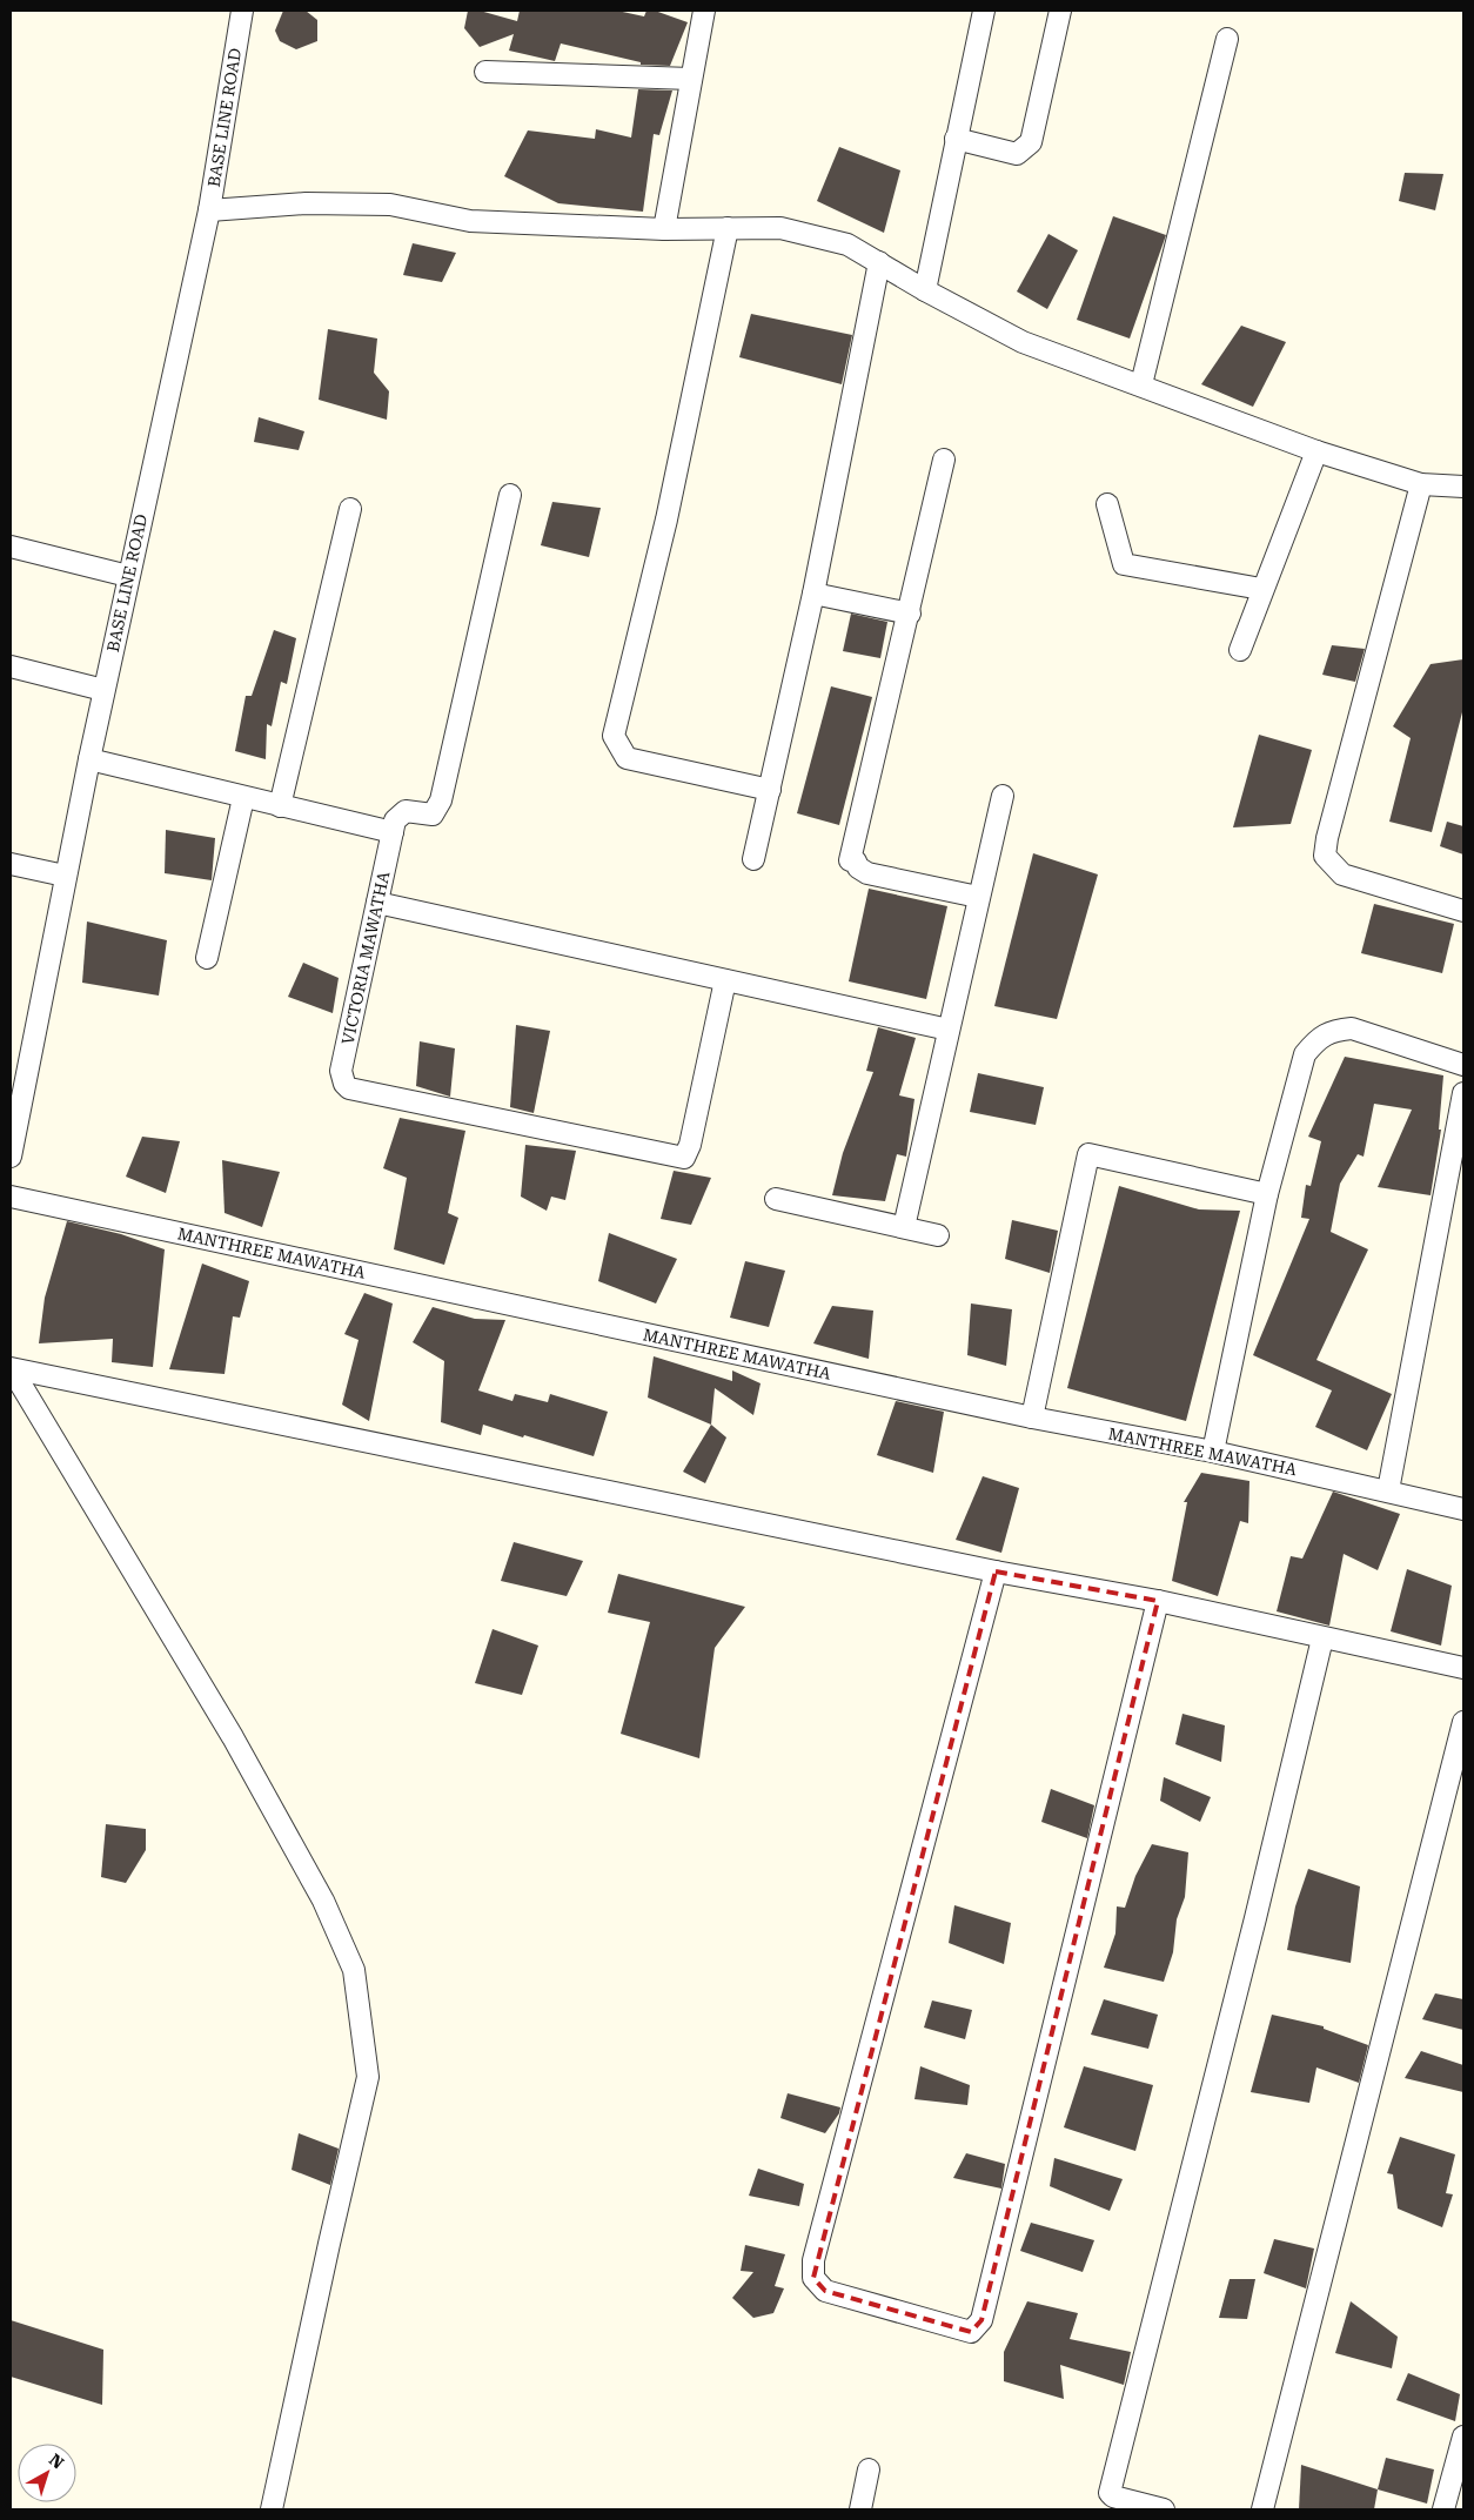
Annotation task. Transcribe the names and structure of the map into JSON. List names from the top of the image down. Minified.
{"streets":{"street":["BASE LINE ROAD","VICTORIA MAWATHA","MANTHREE MAWATHA"]},"north":"top right"}
